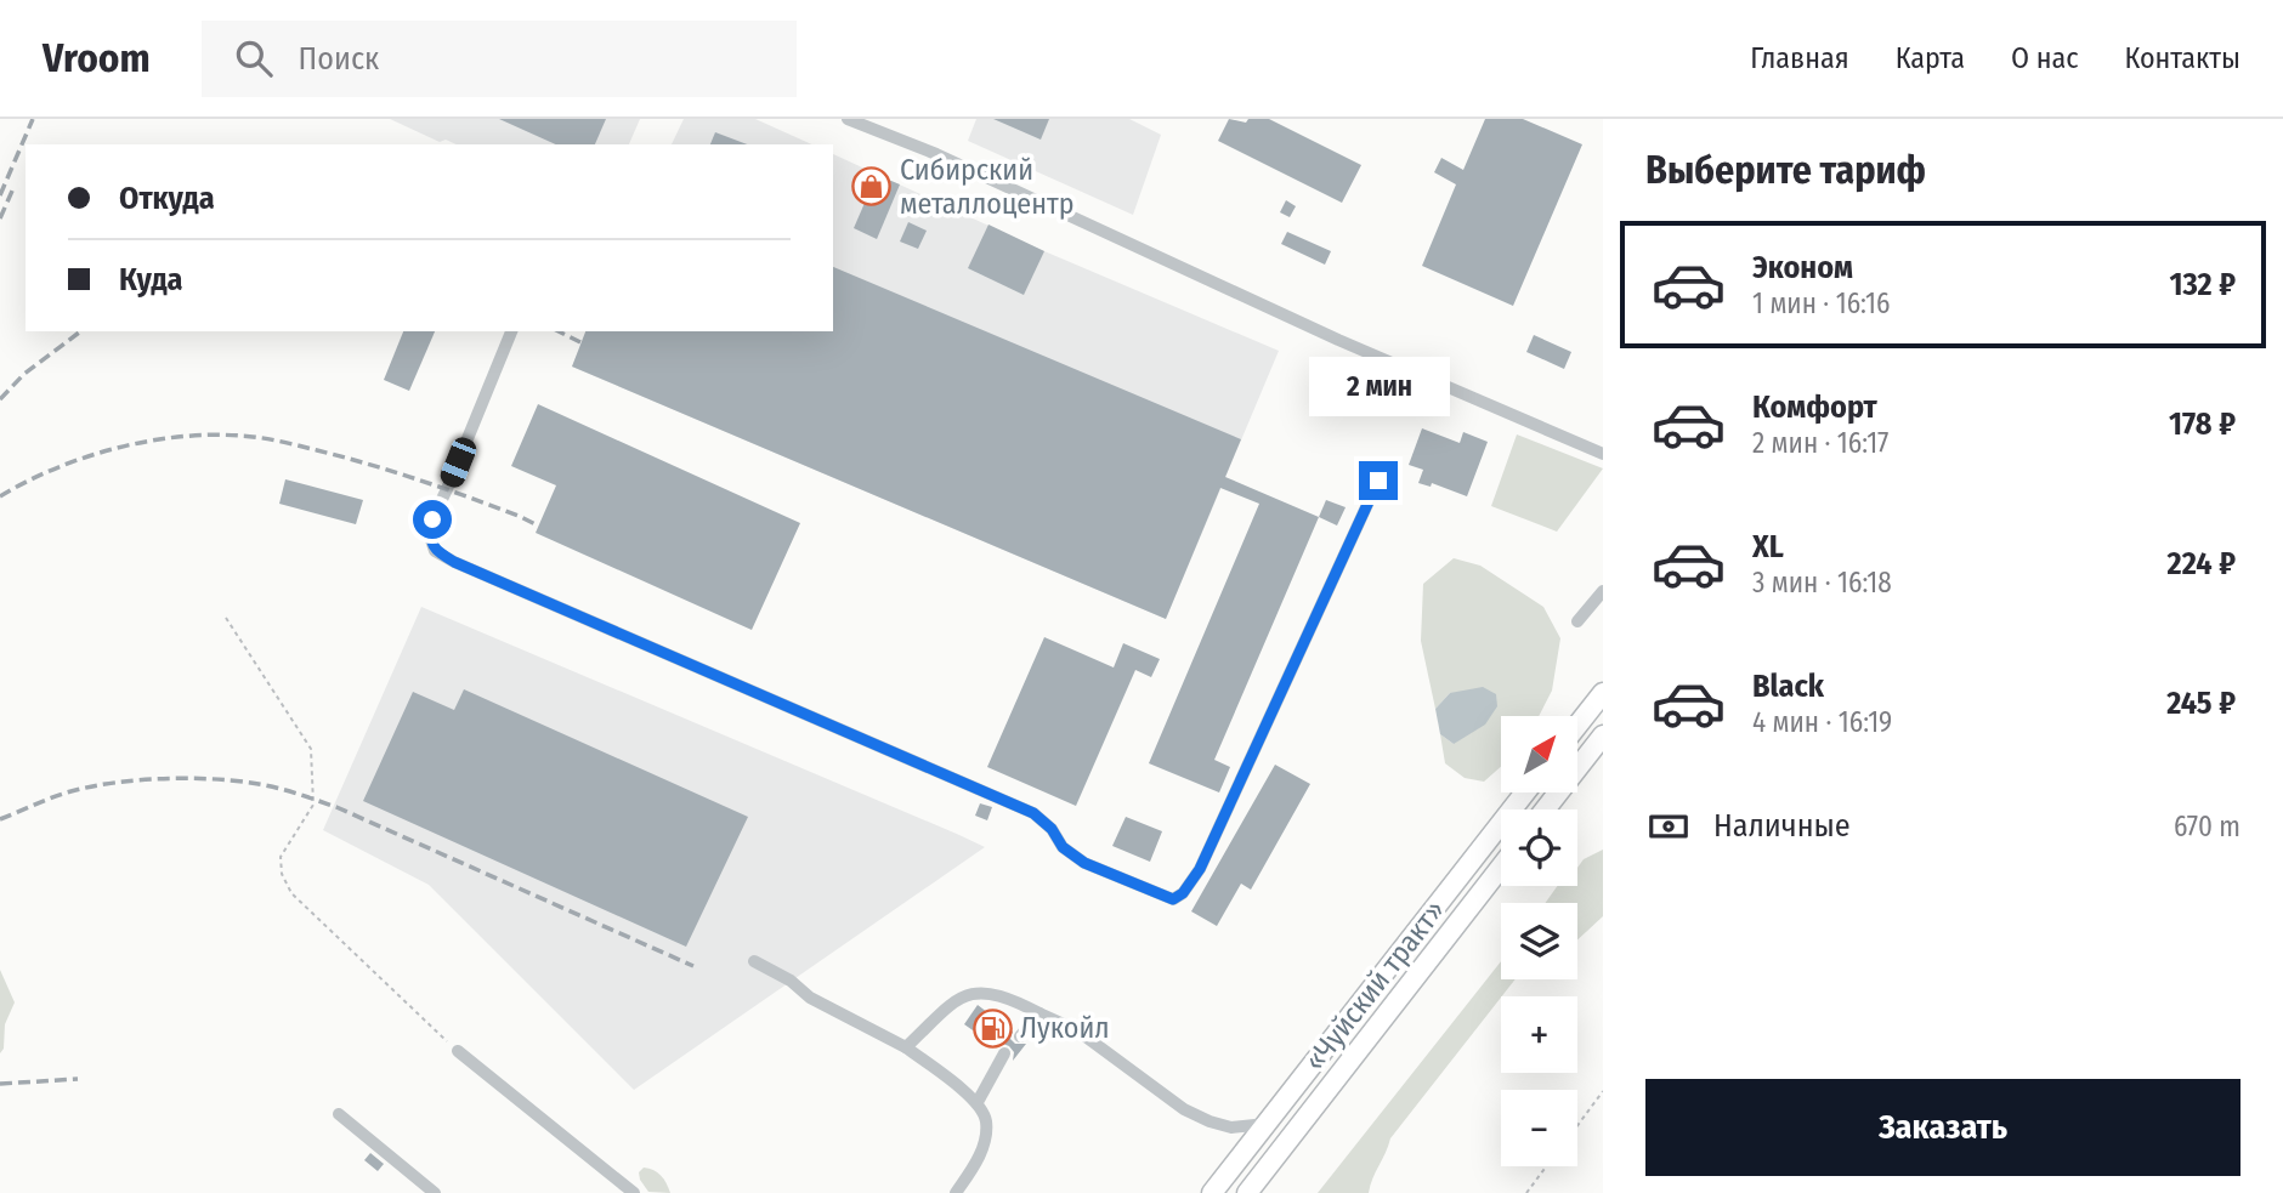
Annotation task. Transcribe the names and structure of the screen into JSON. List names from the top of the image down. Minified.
{"streets":{"highway":["«Чуйский тракт»"]},"places":{"shop":["Сибирский металлоцентр"],"fuel station":["Лукойл"]},"north":"top right","page":{"header":"Vroom","search":"Поиск","nav":["Главная","Карта","О нас","Контакты"],"heading":"Выберите тариф","banner":["Откуда","Куда"],"list":[{"name":"Эконом","note":"1 мин · 16:16","value":"132 ₽"},{"name":"Комфорт","note":"2 мин · 16:17","value":"178 ₽"},{"name":"XL","note":"3 мин · 16:18","value":"224 ₽"},{"name":"Black","note":"4 мин · 16:19","value":"245 ₽"}],"bubble":"2 мин","map_buttons":["+","−"],"pay":["Наличные","670 m"],"buttons":"Заказать"}}
